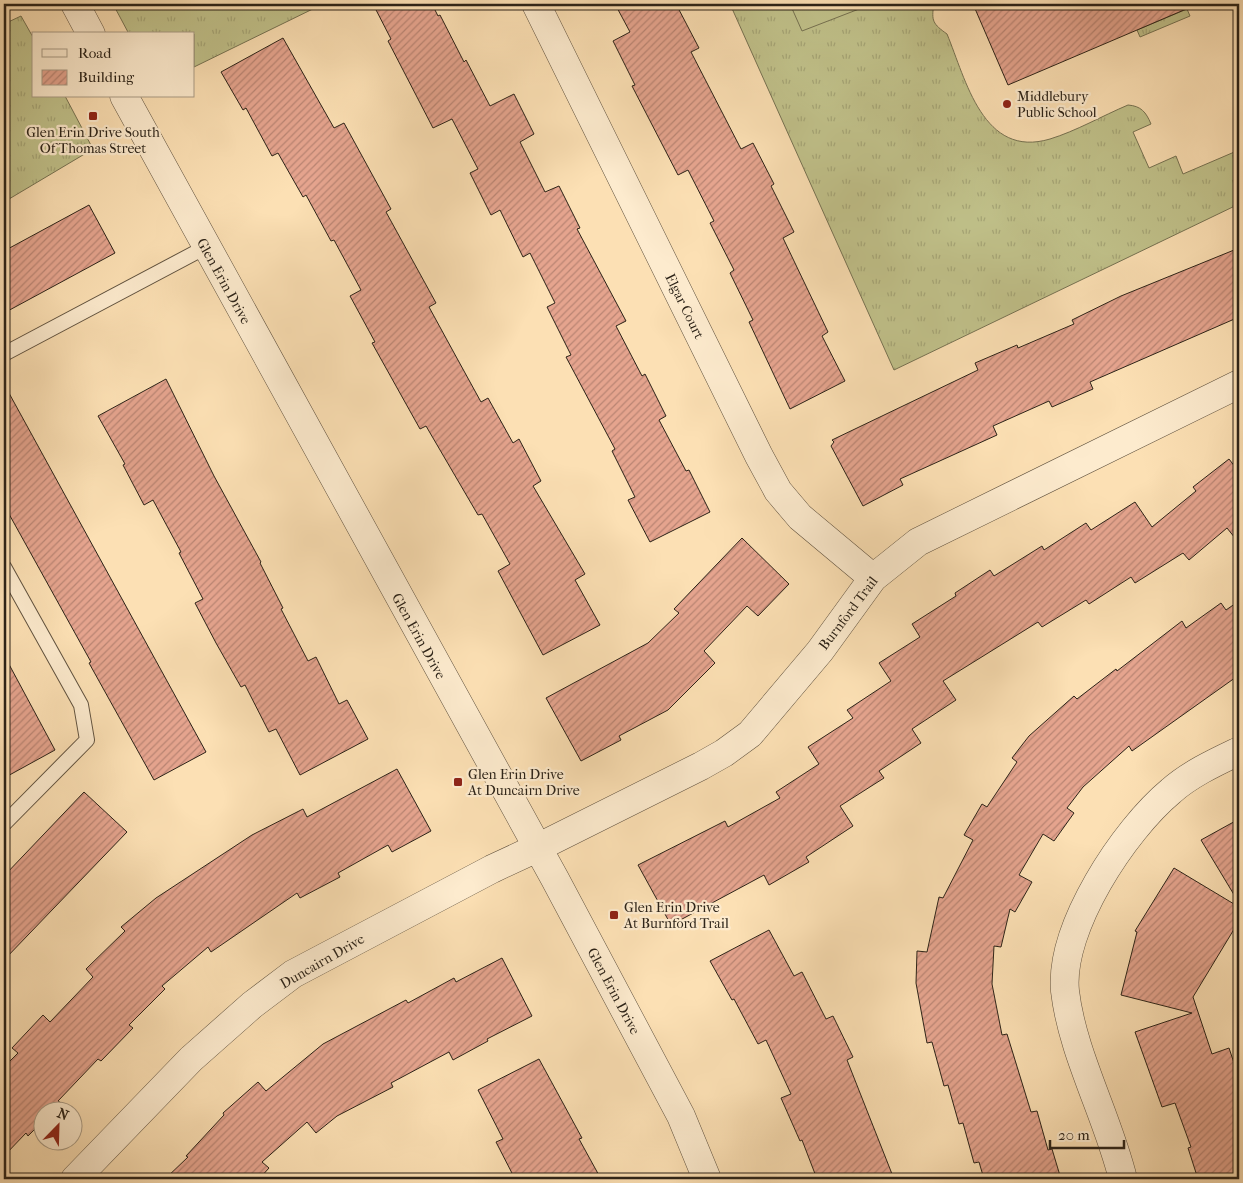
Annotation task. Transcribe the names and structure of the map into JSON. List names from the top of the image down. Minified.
{"streets":{"street":["Glen Erin Drive","Elgar Court","Burnford Trail","Duncairn Drive"]},"crossings":[["Glen Erin Drive","Burnford Trail"],["Glen Erin Drive","Duncairn Drive"],["Elgar Court","Burnford Trail"],["Burnford Trail","Duncairn Drive"]],"places":{"other":["Middlebury Public School"],"transit":["Glen Erin Drive South Of Thomas Street","Glen Erin Drive At Duncairn Drive","Glen Erin Drive At Burnford Trail"]},"legend":["Road","Building"],"scale_bar":"20 m","north":"top right"}
